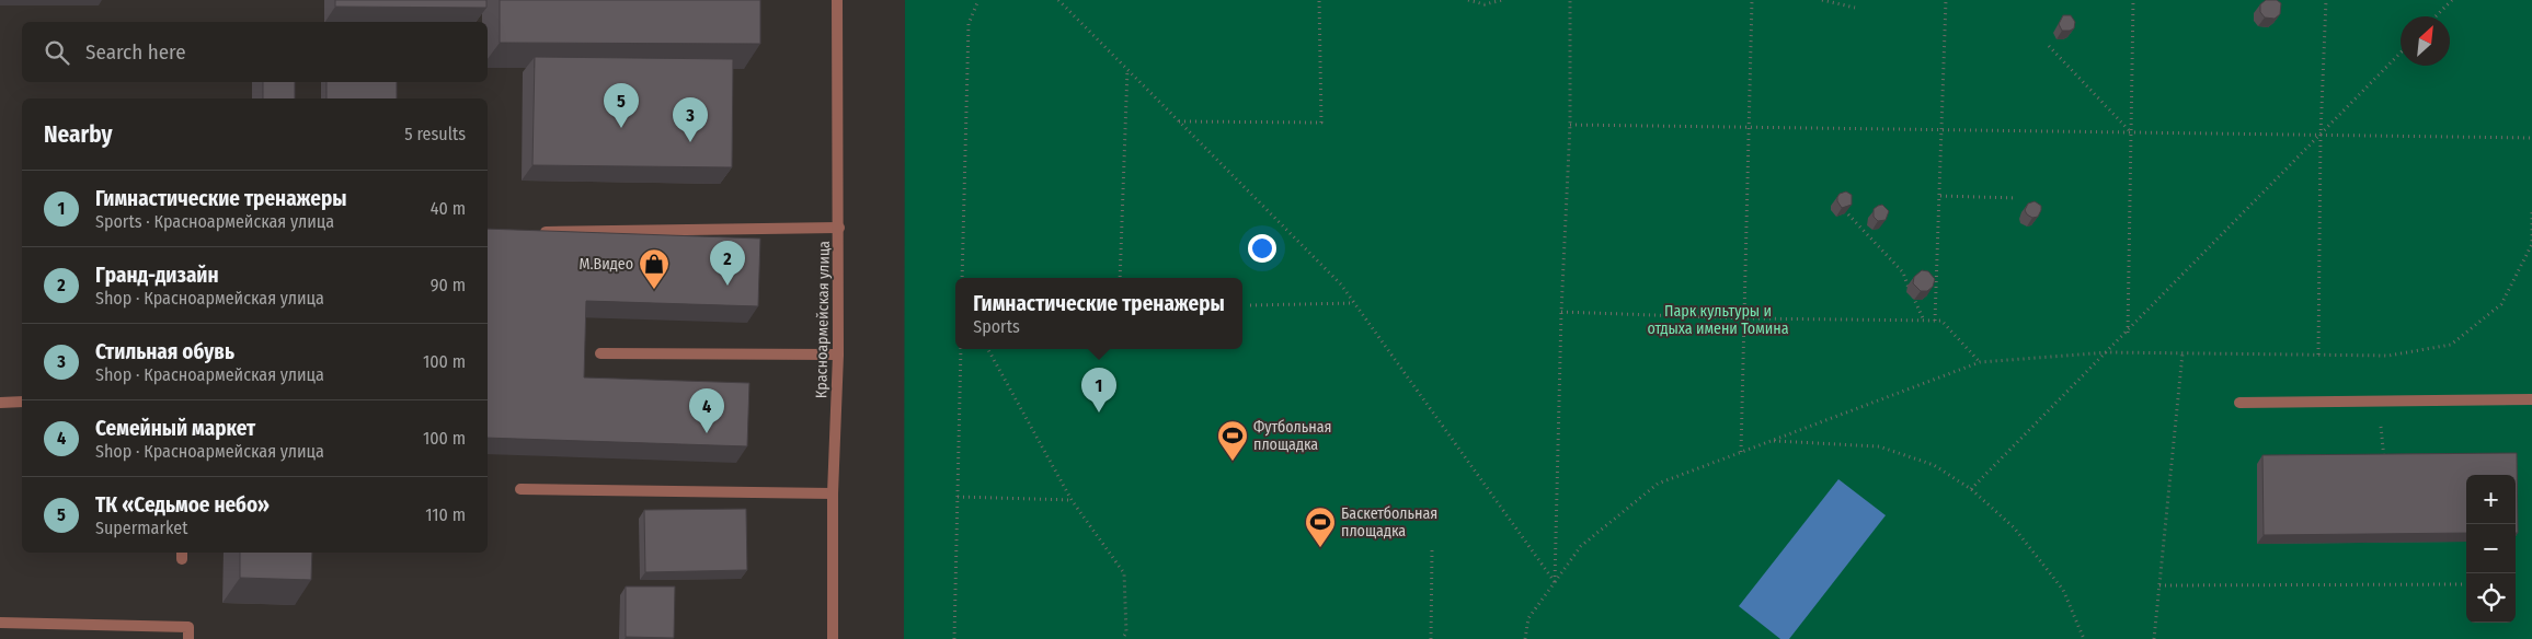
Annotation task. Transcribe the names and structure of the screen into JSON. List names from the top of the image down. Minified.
{"streets":{"street":["Красноармейская улица"]},"parks":["Парк культуры и отдыха имени Томина"],"places":{"shop":["М.Видео"],"sports":["Футбольная площадка","Баскетбольная площадка"]},"north":"top right","page":{"search":"Search here","pins":["5","3","2","1","4"],"heading":["Nearby","5 results"],"list":[{"mark":"1","name":"Гимнастические тренажеры","note":"Sports · Красноармейская улица","value":"40 m"},{"mark":"2","name":"Гранд-дизайн","note":"Shop · Красноармейская улица","value":"90 m"},{"mark":"3","name":"Стильная обувь","note":"Shop · Красноармейская улица","value":"100 m"},{"mark":"4","name":"Семейный маркет","note":"Shop · Красноармейская улица","value":"100 m"},{"mark":"5","name":"ТК «Седьмое небо»","note":"Supermarket","value":"110 m"}],"popup":["Гимнастические тренажеры","Sports"],"map_buttons":["+","−"]}}
